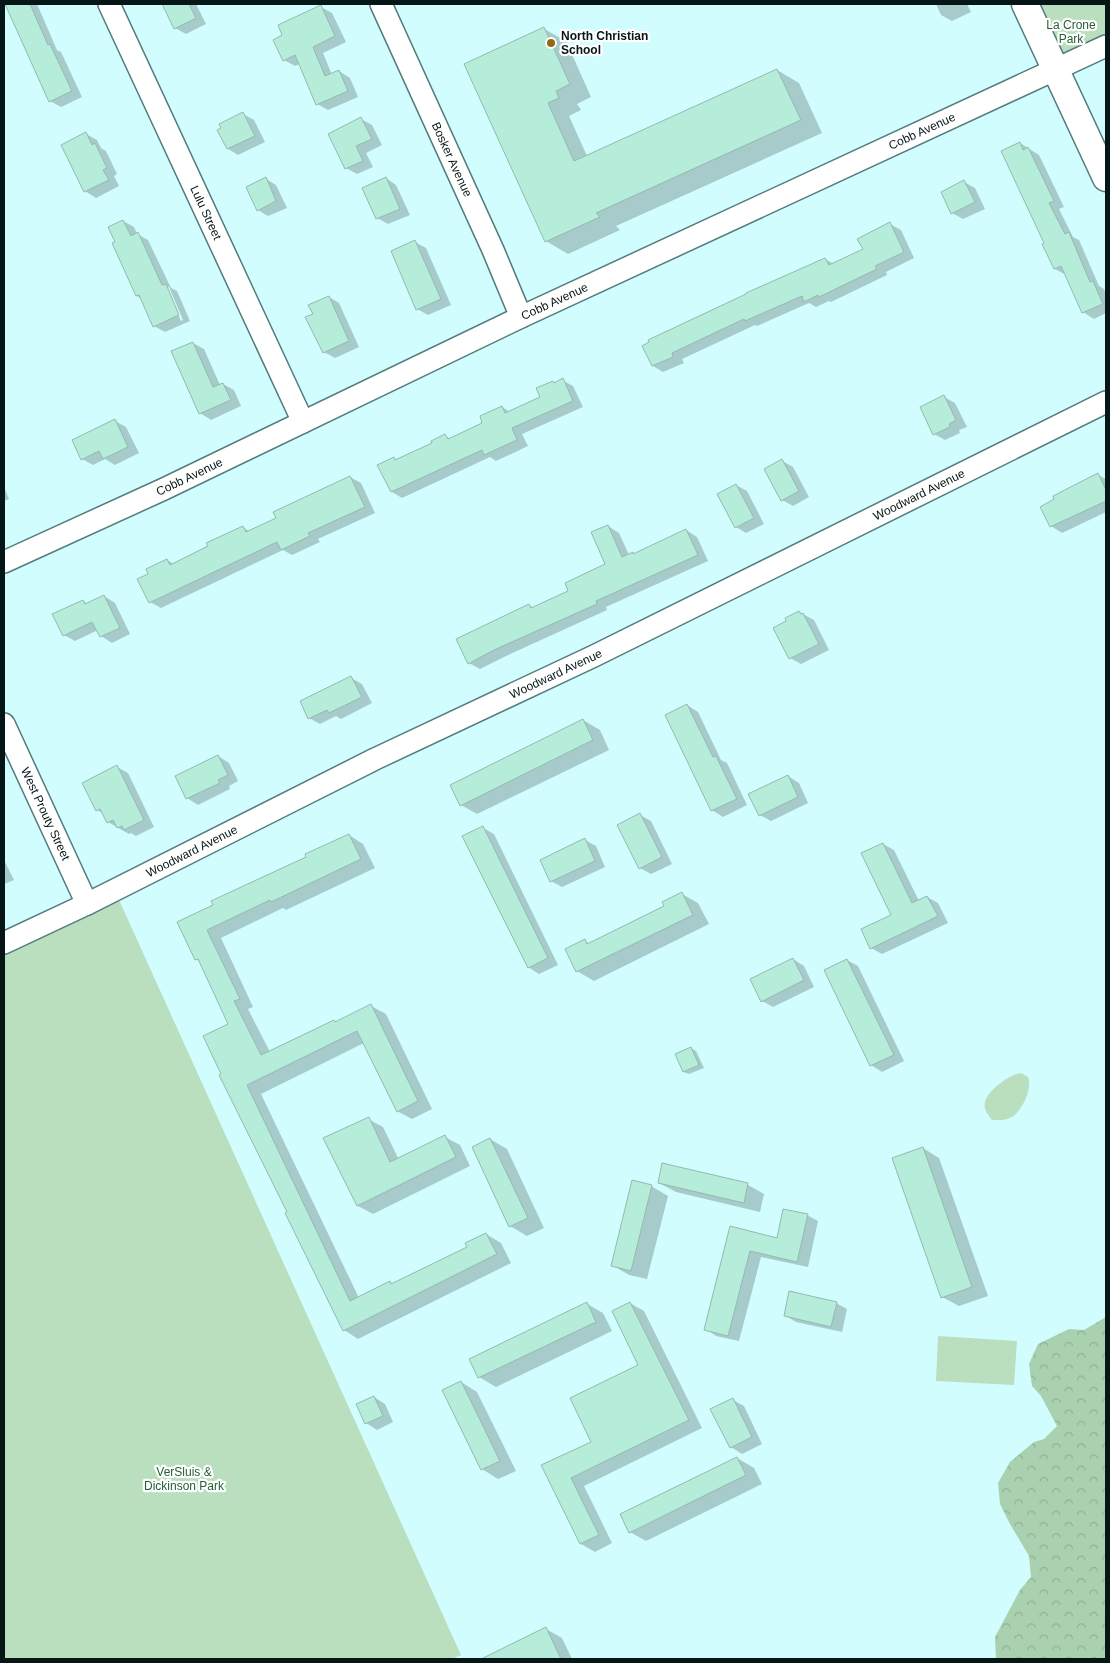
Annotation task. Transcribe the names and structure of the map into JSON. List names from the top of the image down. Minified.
{"streets":{"street":["Cobb Avenue","Bosker Avenue","Lulu Street","Woodward Avenue","West Prouty Street"]},"crossings":[["Cobb Avenue","Bosker Avenue"],["Cobb Avenue","Lulu Street"],["Woodward Avenue","West Prouty Street"]],"parks":["La Crone Park","VerSluis & Dickinson Park"],"places":["North Christian School"]}
